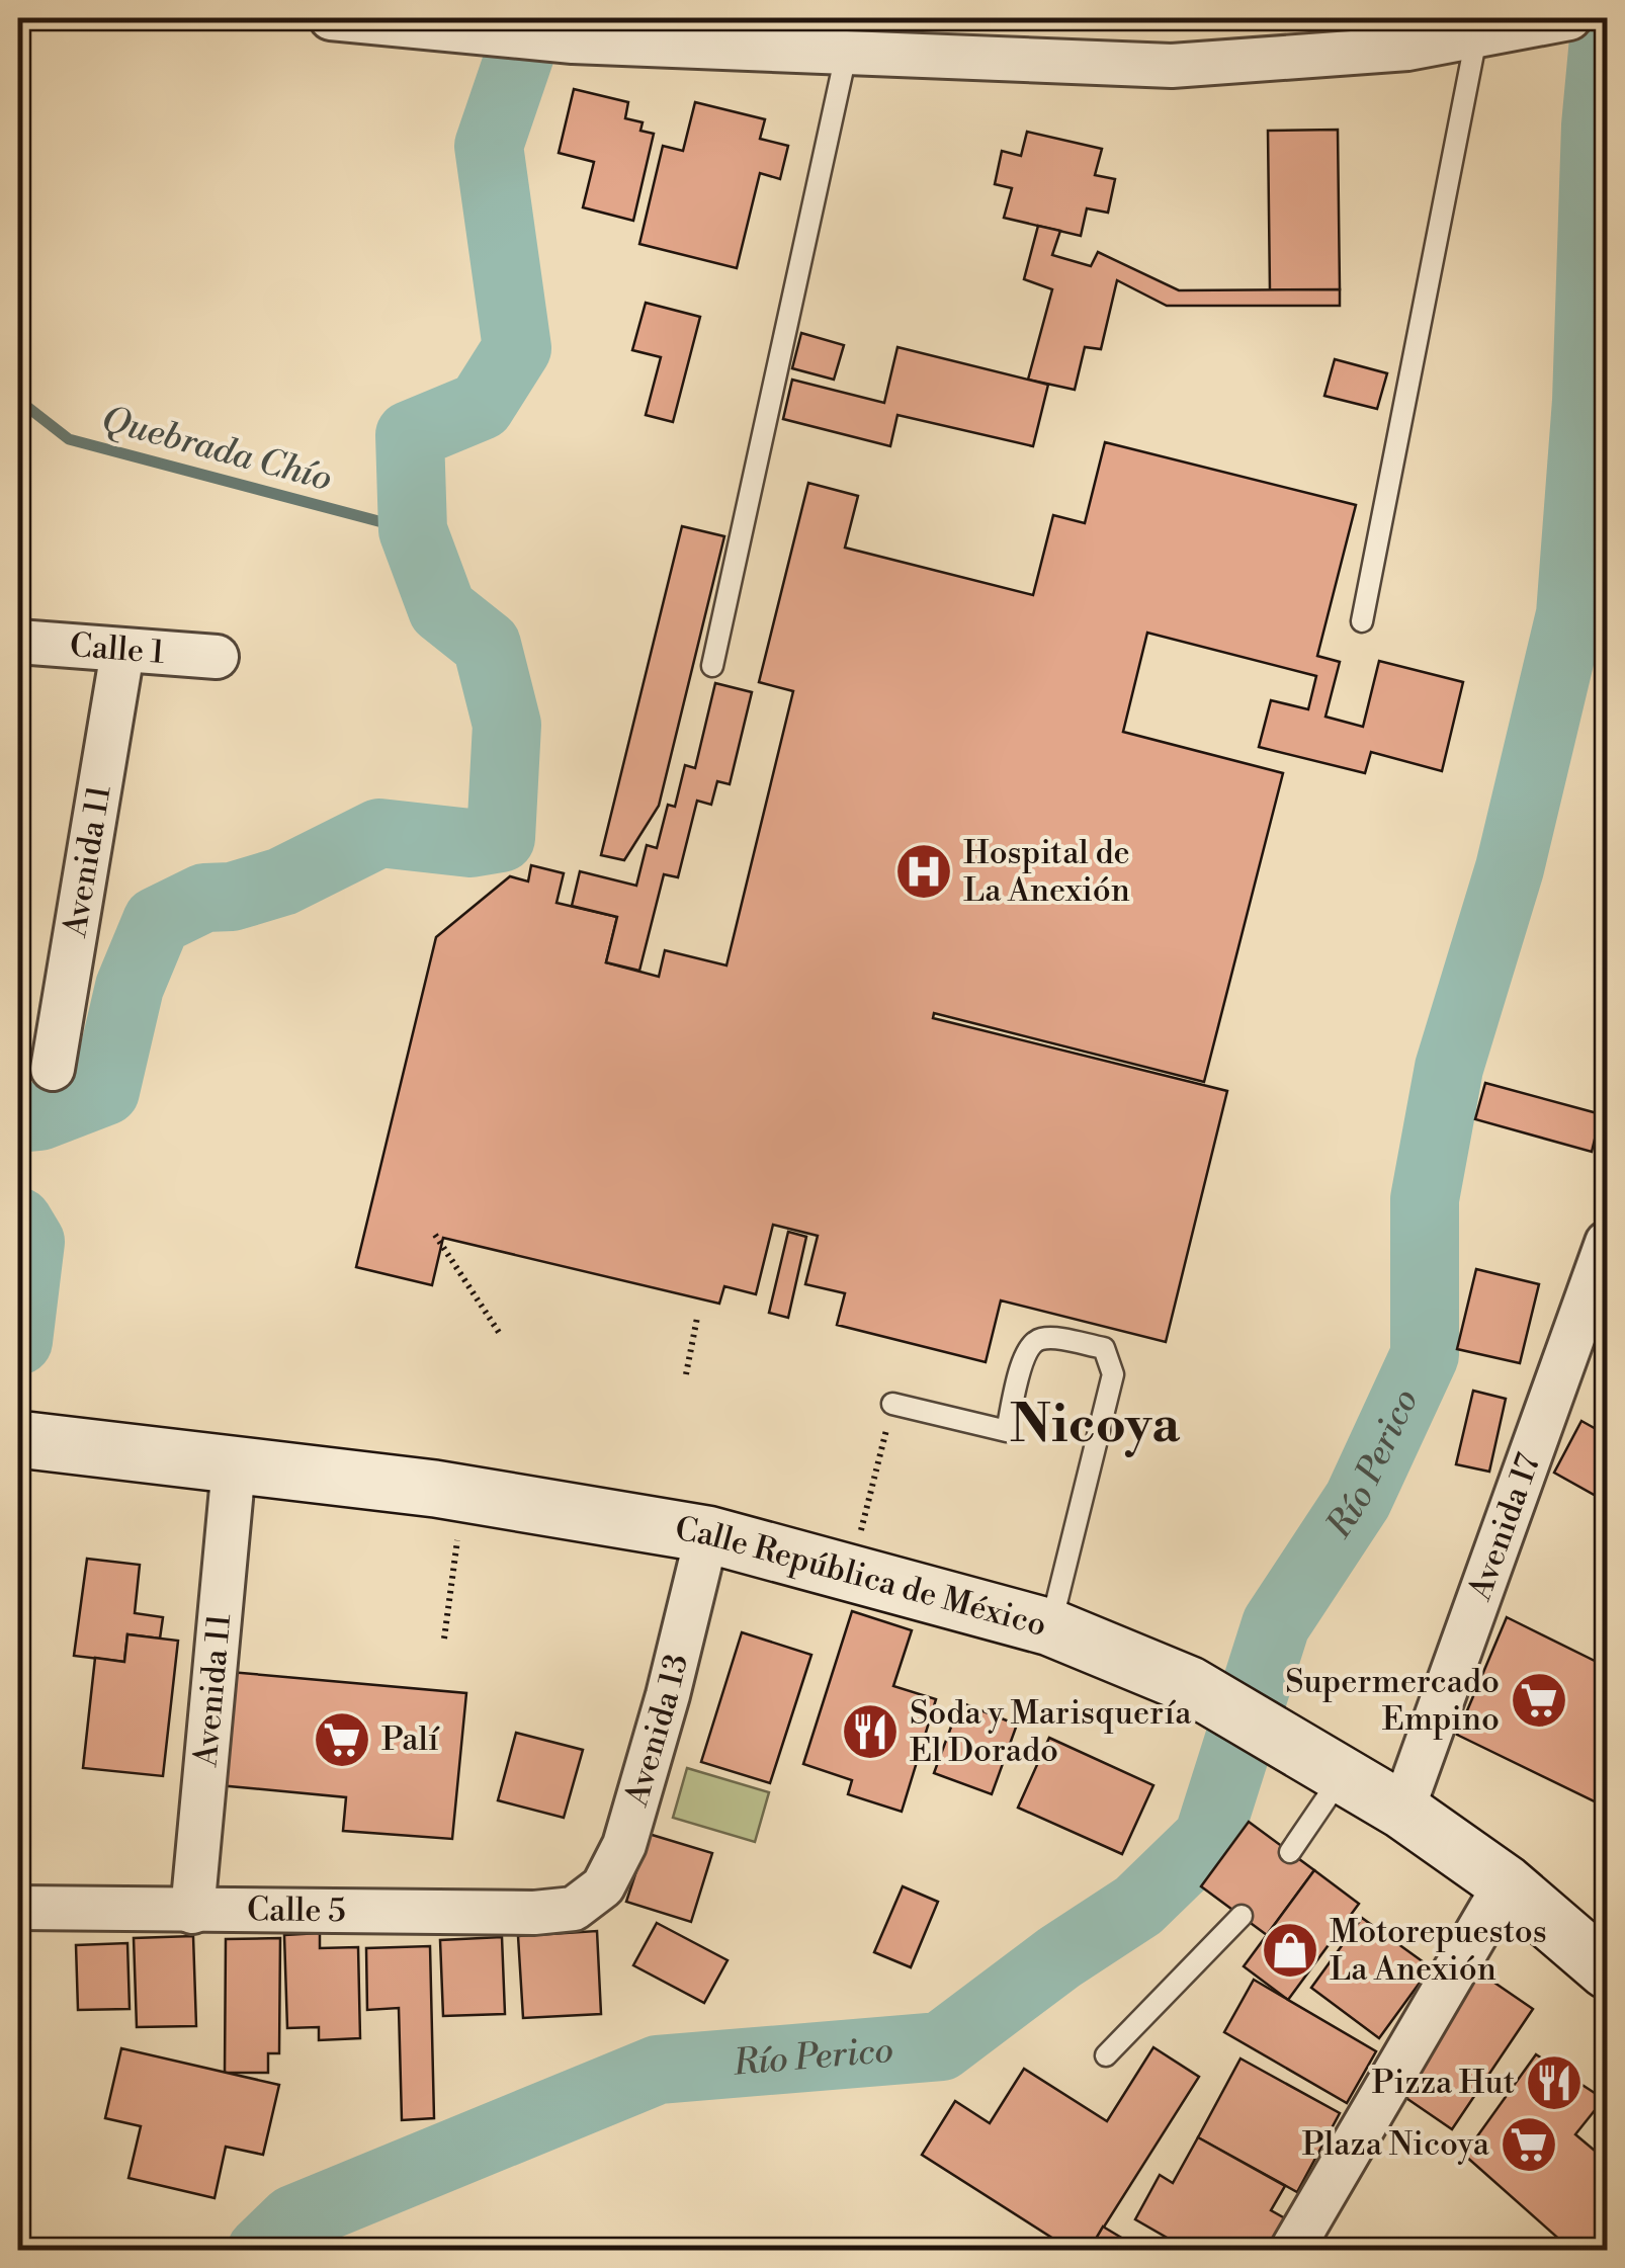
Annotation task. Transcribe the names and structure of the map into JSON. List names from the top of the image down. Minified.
{"streets":{"main road":["Calle República de México"],"street":["Calle 1","Avenida 11","Avenida 17","Avenida 13","Calle 5"]},"crossings":[["Calle 1","Avenida 11"],["Avenida 11","Calle República de México"],["Avenida 11","Calle 5"],["Avenida 17","Calle República de México"],["Calle República de México","Avenida 13"],["Avenida 13","Calle 5"]],"districts":["Nicoya"],"water":["Quebrada Chío","Río Perico"],"places":{"hospital":["Hospital de La Anexión"],"supermarket":["Supermercado Empino","Palí","Plaza Nicoya"],"restaurant":["Soda y Marisquería El Dorado","Pizza Hut"],"shop":["Motorepuestos La Anexión"]}}
